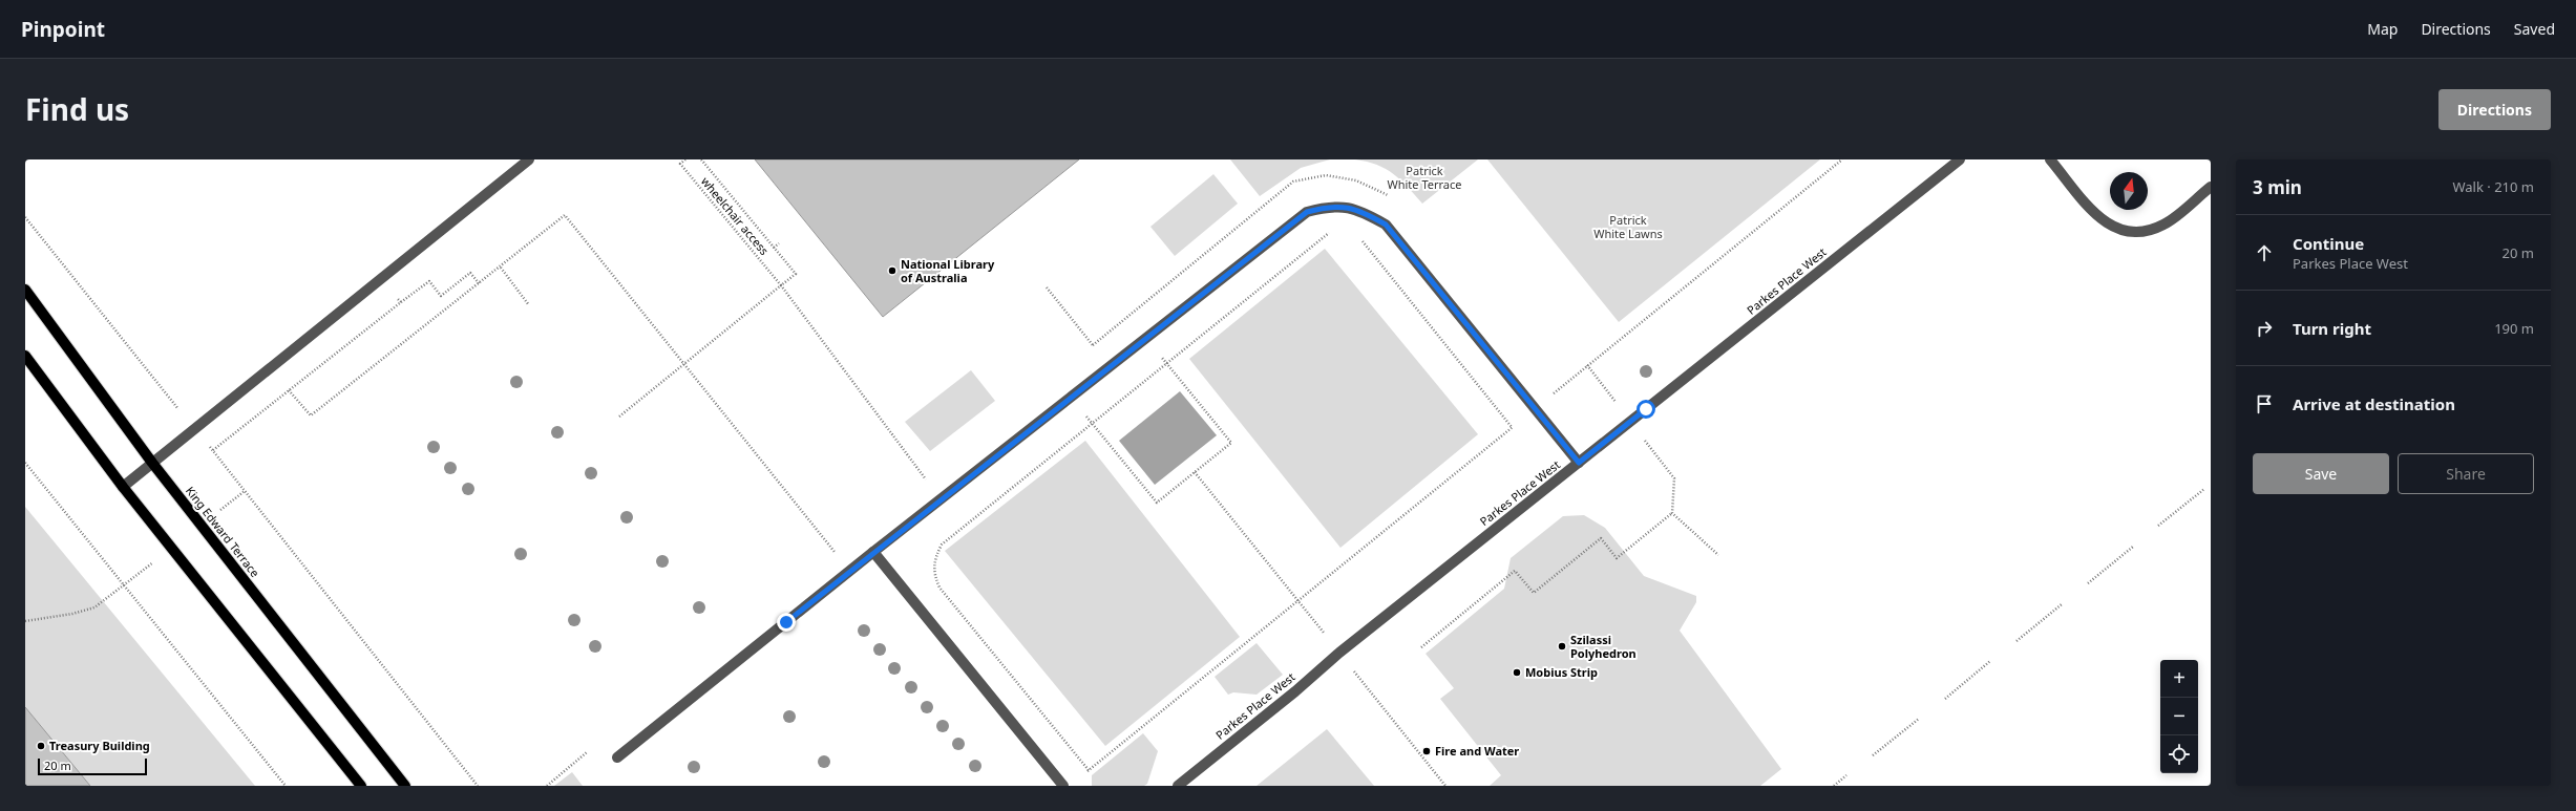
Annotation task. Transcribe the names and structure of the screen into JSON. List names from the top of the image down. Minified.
{"streets":{"main road":["King Edward Terrace"],"street":["Parkes Place West"],"path":["wheelchair access"]},"parks":["Patrick White Terrace","Patrick White Lawns"],"places":["National Library of Australia","Szilassi Polyhedron","Mobius Strip","Treasury Building","Fire and Water"],"scale_bar":"20 m","north":"top","page":{"header":"Pinpoint","nav":["Map","Directions","Saved"],"title":"Find us","buttons":["Directions",["Save","Share"]],"heading":["3 min","Walk · 210 m"],"list":[["Continue","Parkes Place West","20 m"],["Turn right","190 m"],"Arrive at destination"],"map_buttons":["+","−"],"scale":"20 m"}}
